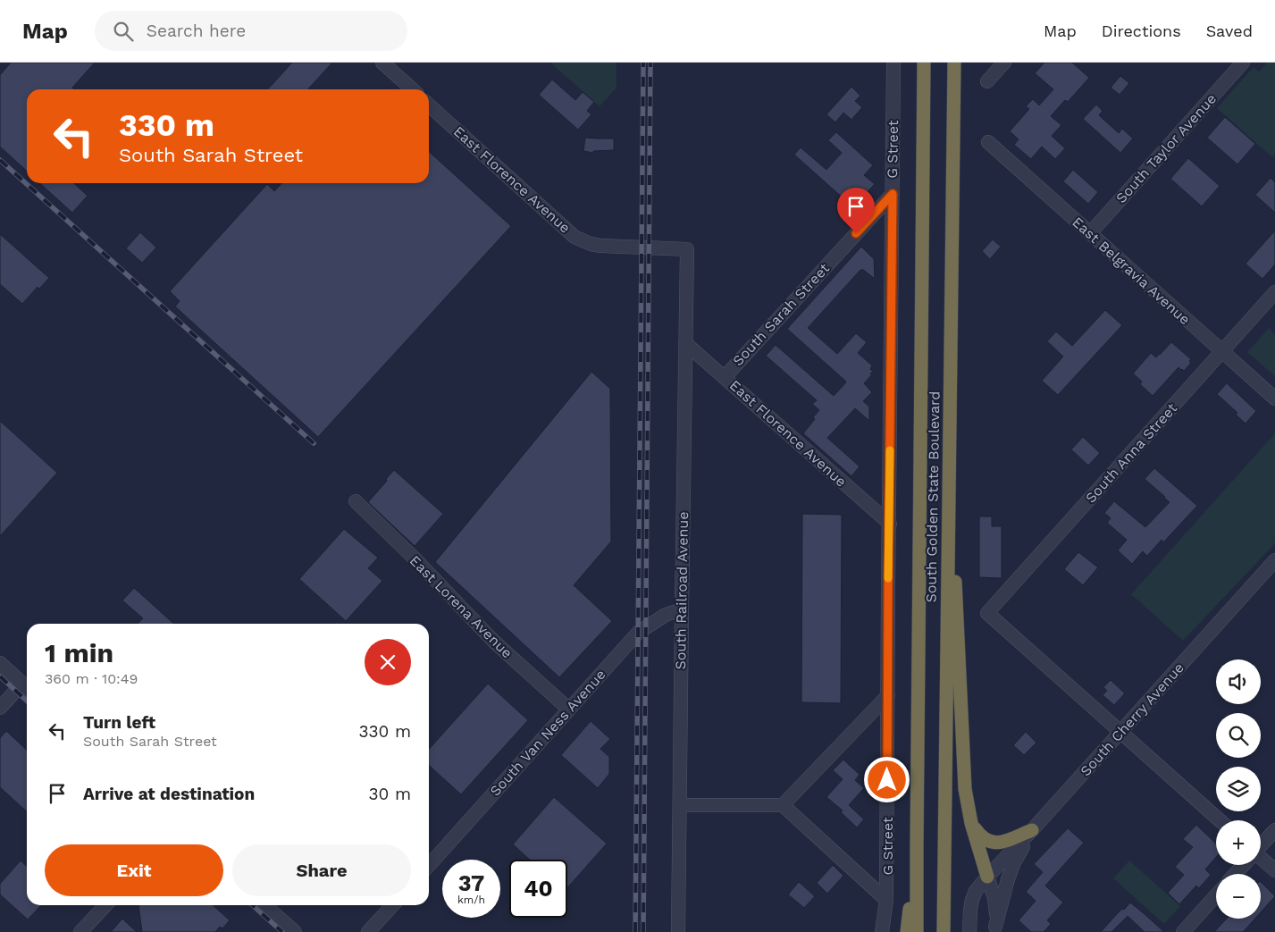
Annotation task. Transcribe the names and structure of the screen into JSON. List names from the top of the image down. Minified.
{"streets":{"highway":["South Golden State Boulevard"],"street":["South Taylor Avenue","G Street","East Florence Avenue","East Belgravia Avenue","South Sarah Street","South Anna Street","South Railroad Avenue","East Lorena Avenue","South Cherry Avenue","South Van Ness Avenue"]},"crossings":[["South Taylor Avenue","East Belgravia Avenue"],["G Street","East Florence Avenue"],["G Street","South Sarah Street"],["East Florence Avenue","South Sarah Street"],["East Florence Avenue","South Railroad Avenue"],["East Belgravia Avenue","South Anna Street"],["South Anna Street","South Cherry Avenue"],["South Railroad Avenue","South Van Ness Avenue"],["East Lorena Avenue","South Van Ness Avenue"]],"page":{"header":"Map","search":"Search here","nav":["Map","Directions","Saved"],"turn":["330 m","South Sarah Street"],"heading":["1 min","360 m · 10:49"],"map_buttons":["+","−"],"list":[{"name":"Turn left","note":"South Sarah Street","value":"330 m"},{"name":"Arrive at destination","value":"30 m"}],"buttons":["Exit","Share"],"speed":"37 km/h","limit":"40"}}
